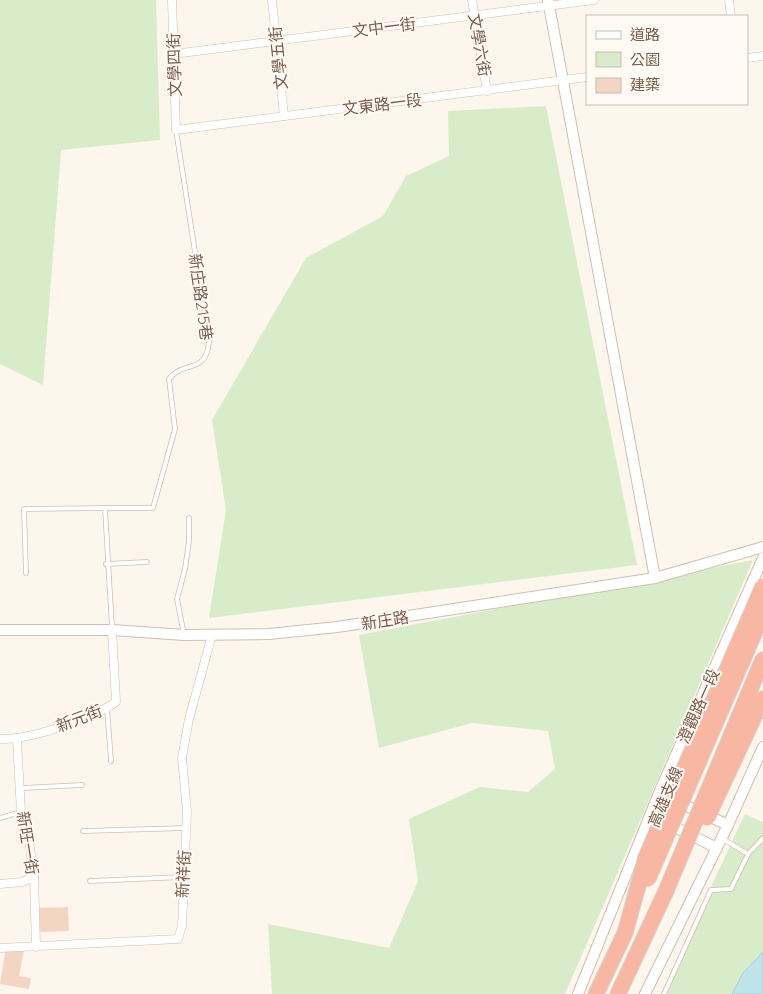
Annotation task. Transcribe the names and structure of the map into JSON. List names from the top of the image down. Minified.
{"streets":{"highway":["高雄支線"],"street":["文中一街","文學六街","文學五街","文學四街","文東路一段","新庄路","澄觀路一段","新元街","新旺一街","新祥街"],"lane":["新庄路215巷"]},"crossings":[["文中一街","文學六街"],["文中一街","文學五街"],["文中一街","文學四街"],["文學六街","文東路一段"],["文學五街","文東路一段"],["文學四街","文東路一段"],["文學四街","新庄路215巷"],["文東路一段","新庄路215巷"],["新庄路","新元街"],["新庄路","新祥街"],["新元街","新旺一街"],["新旺一街","新祥街"]],"legend":["道路","公園","建築"]}
